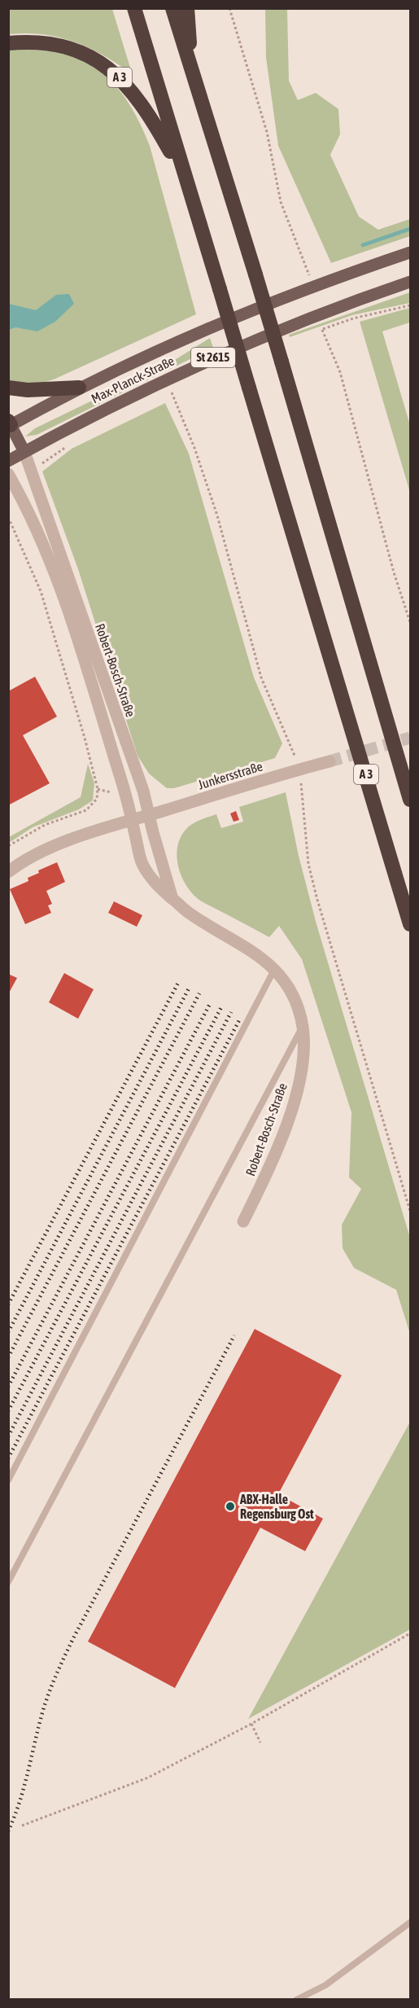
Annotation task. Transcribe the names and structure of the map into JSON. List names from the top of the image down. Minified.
{"streets":{"highway":["A 3"],"main road":["St 2615","Max-Planck-Straße"],"street":["Robert-Bosch-Straße","Junkersstraße"]},"crossings":[["Max-Planck-Straße","Robert-Bosch-Straße"],["Robert-Bosch-Straße","Junkersstraße"]],"places":["ABX-Halle Regensburg Ost"]}
